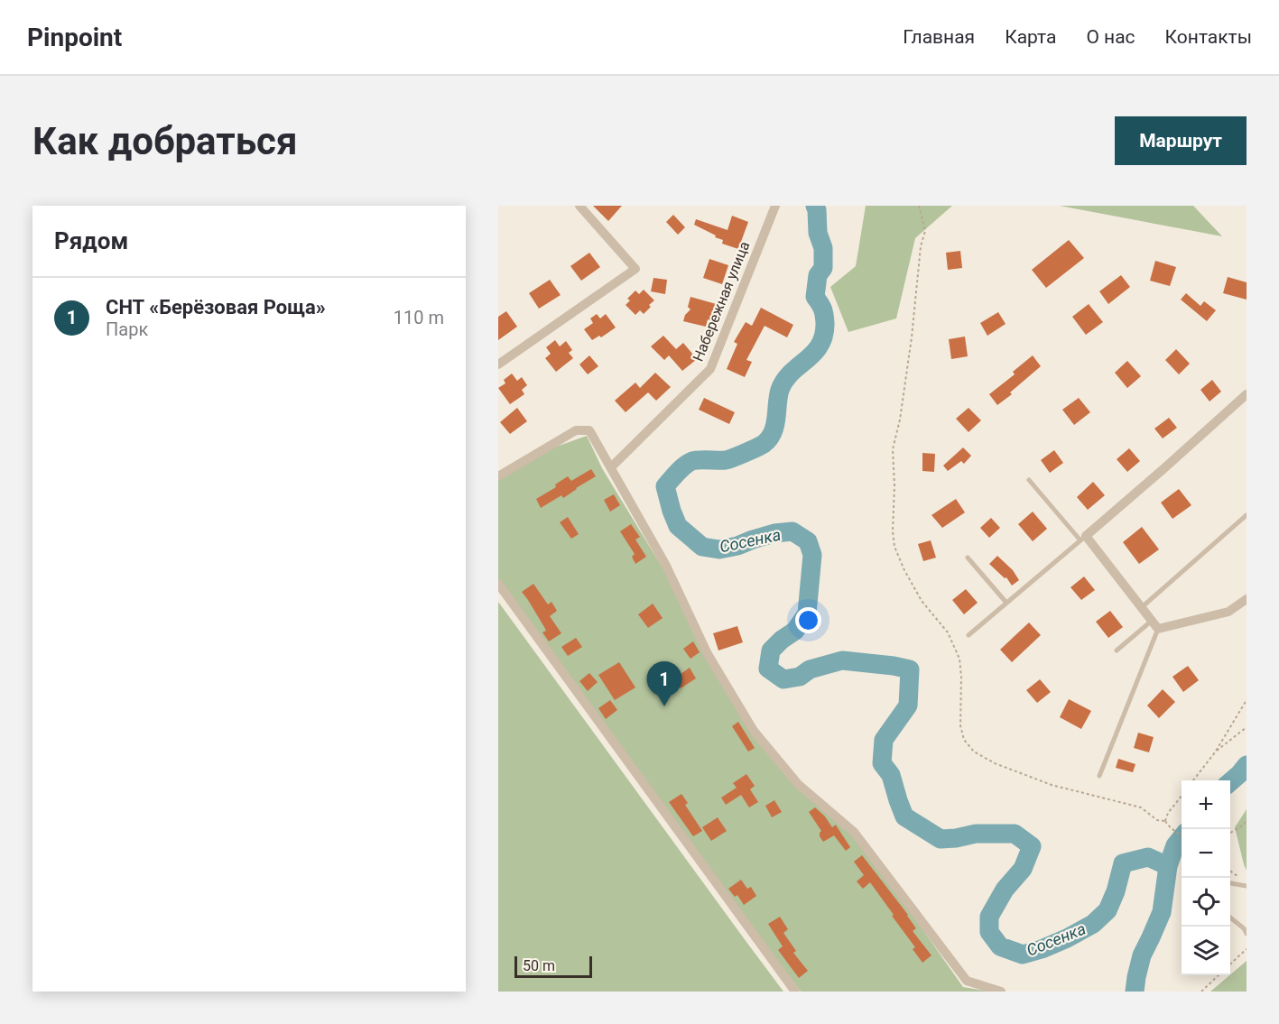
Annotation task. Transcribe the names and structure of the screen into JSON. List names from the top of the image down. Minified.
{"streets":{"street":["Набережная улица"]},"water":["Сосенка"],"scale_bar":"50 m","page":{"header":"Pinpoint","nav":["Главная","Карта","О нас","Контакты"],"buttons":"Маршрут","title":"Как добраться","heading":"Рядом","list":[{"mark":"1","name":"СНТ «Берёзовая Роща»","note":"Парк","value":"110 m"}],"pins":"1","map_buttons":["+","−"],"scale":"50 m"}}
